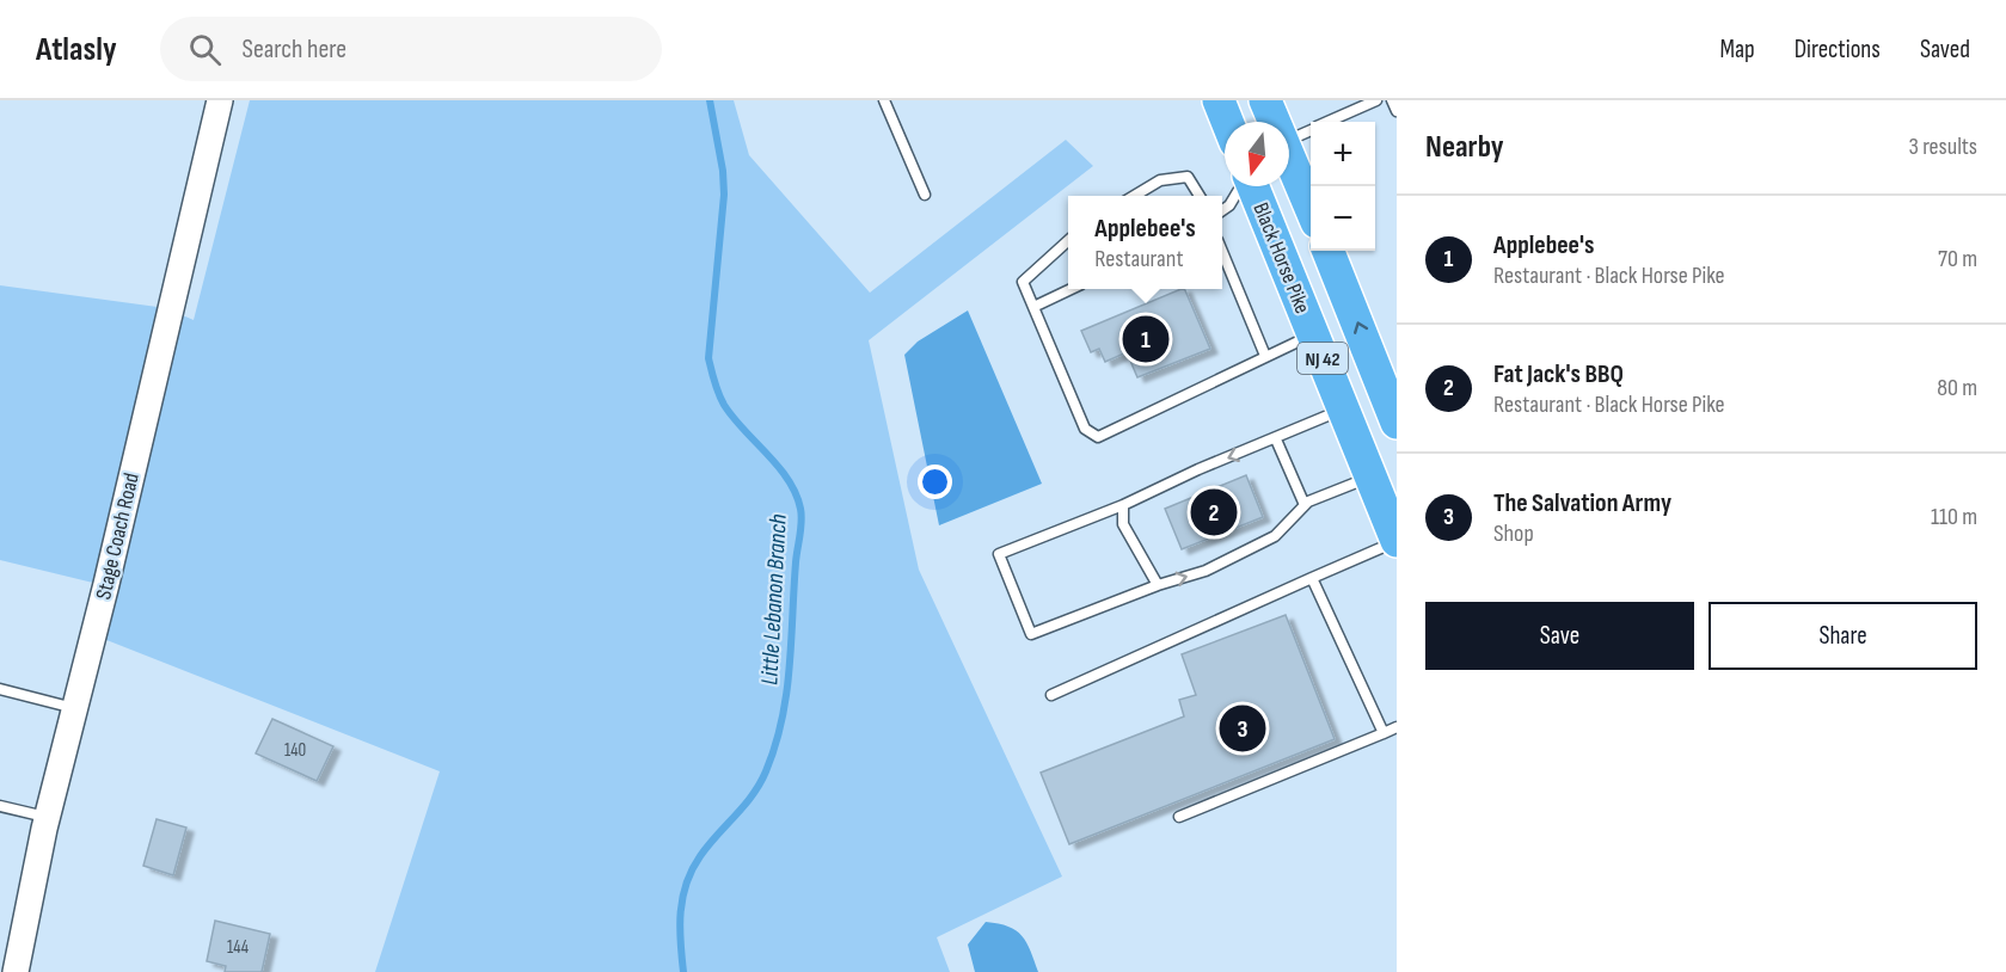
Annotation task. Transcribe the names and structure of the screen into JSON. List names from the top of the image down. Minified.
{"streets":{"highway":["Black Horse Pike","NJ 42"],"street":["Stage Coach Road"]},"water":["Little Lebanon Branch"],"house_numbers":["140","144"],"north":"bottom","page":{"header":"Atlasly","search":"Search here","nav":["Map","Directions","Saved"],"heading":["Nearby","3 results"],"map_buttons":["+","−"],"list":[{"mark":"1","name":"Applebee's","note":"Restaurant · Black Horse Pike","value":"70 m"},{"mark":"2","name":"Fat Jack's BBQ","note":"Restaurant · Black Horse Pike","value":"80 m"},{"mark":"3","name":"The Salvation Army","note":"Shop","value":"110 m"}],"popup":["Applebee's","Restaurant"],"pins":["1","2","3"],"buttons":["Save","Share"]}}
